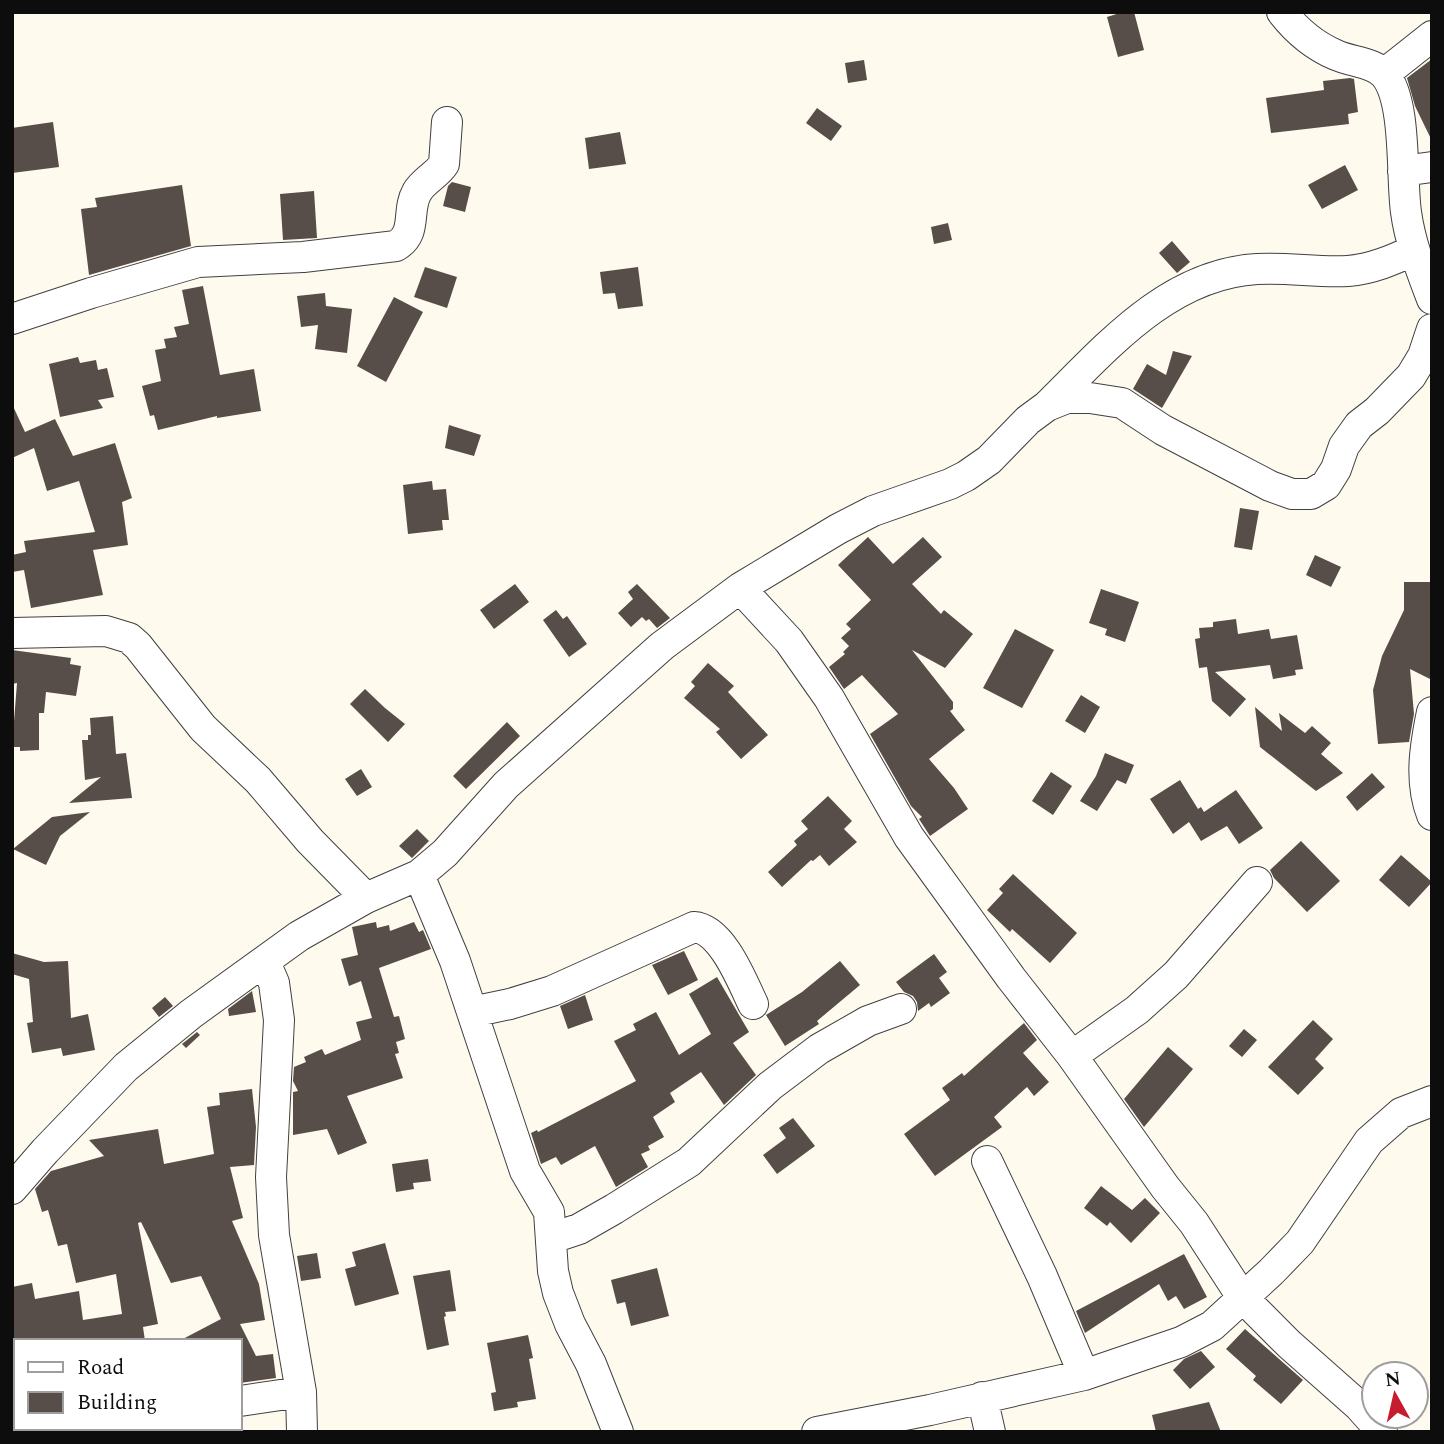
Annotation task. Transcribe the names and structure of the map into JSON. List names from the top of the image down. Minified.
{"legend":["Road","Building"],"north":"top"}
